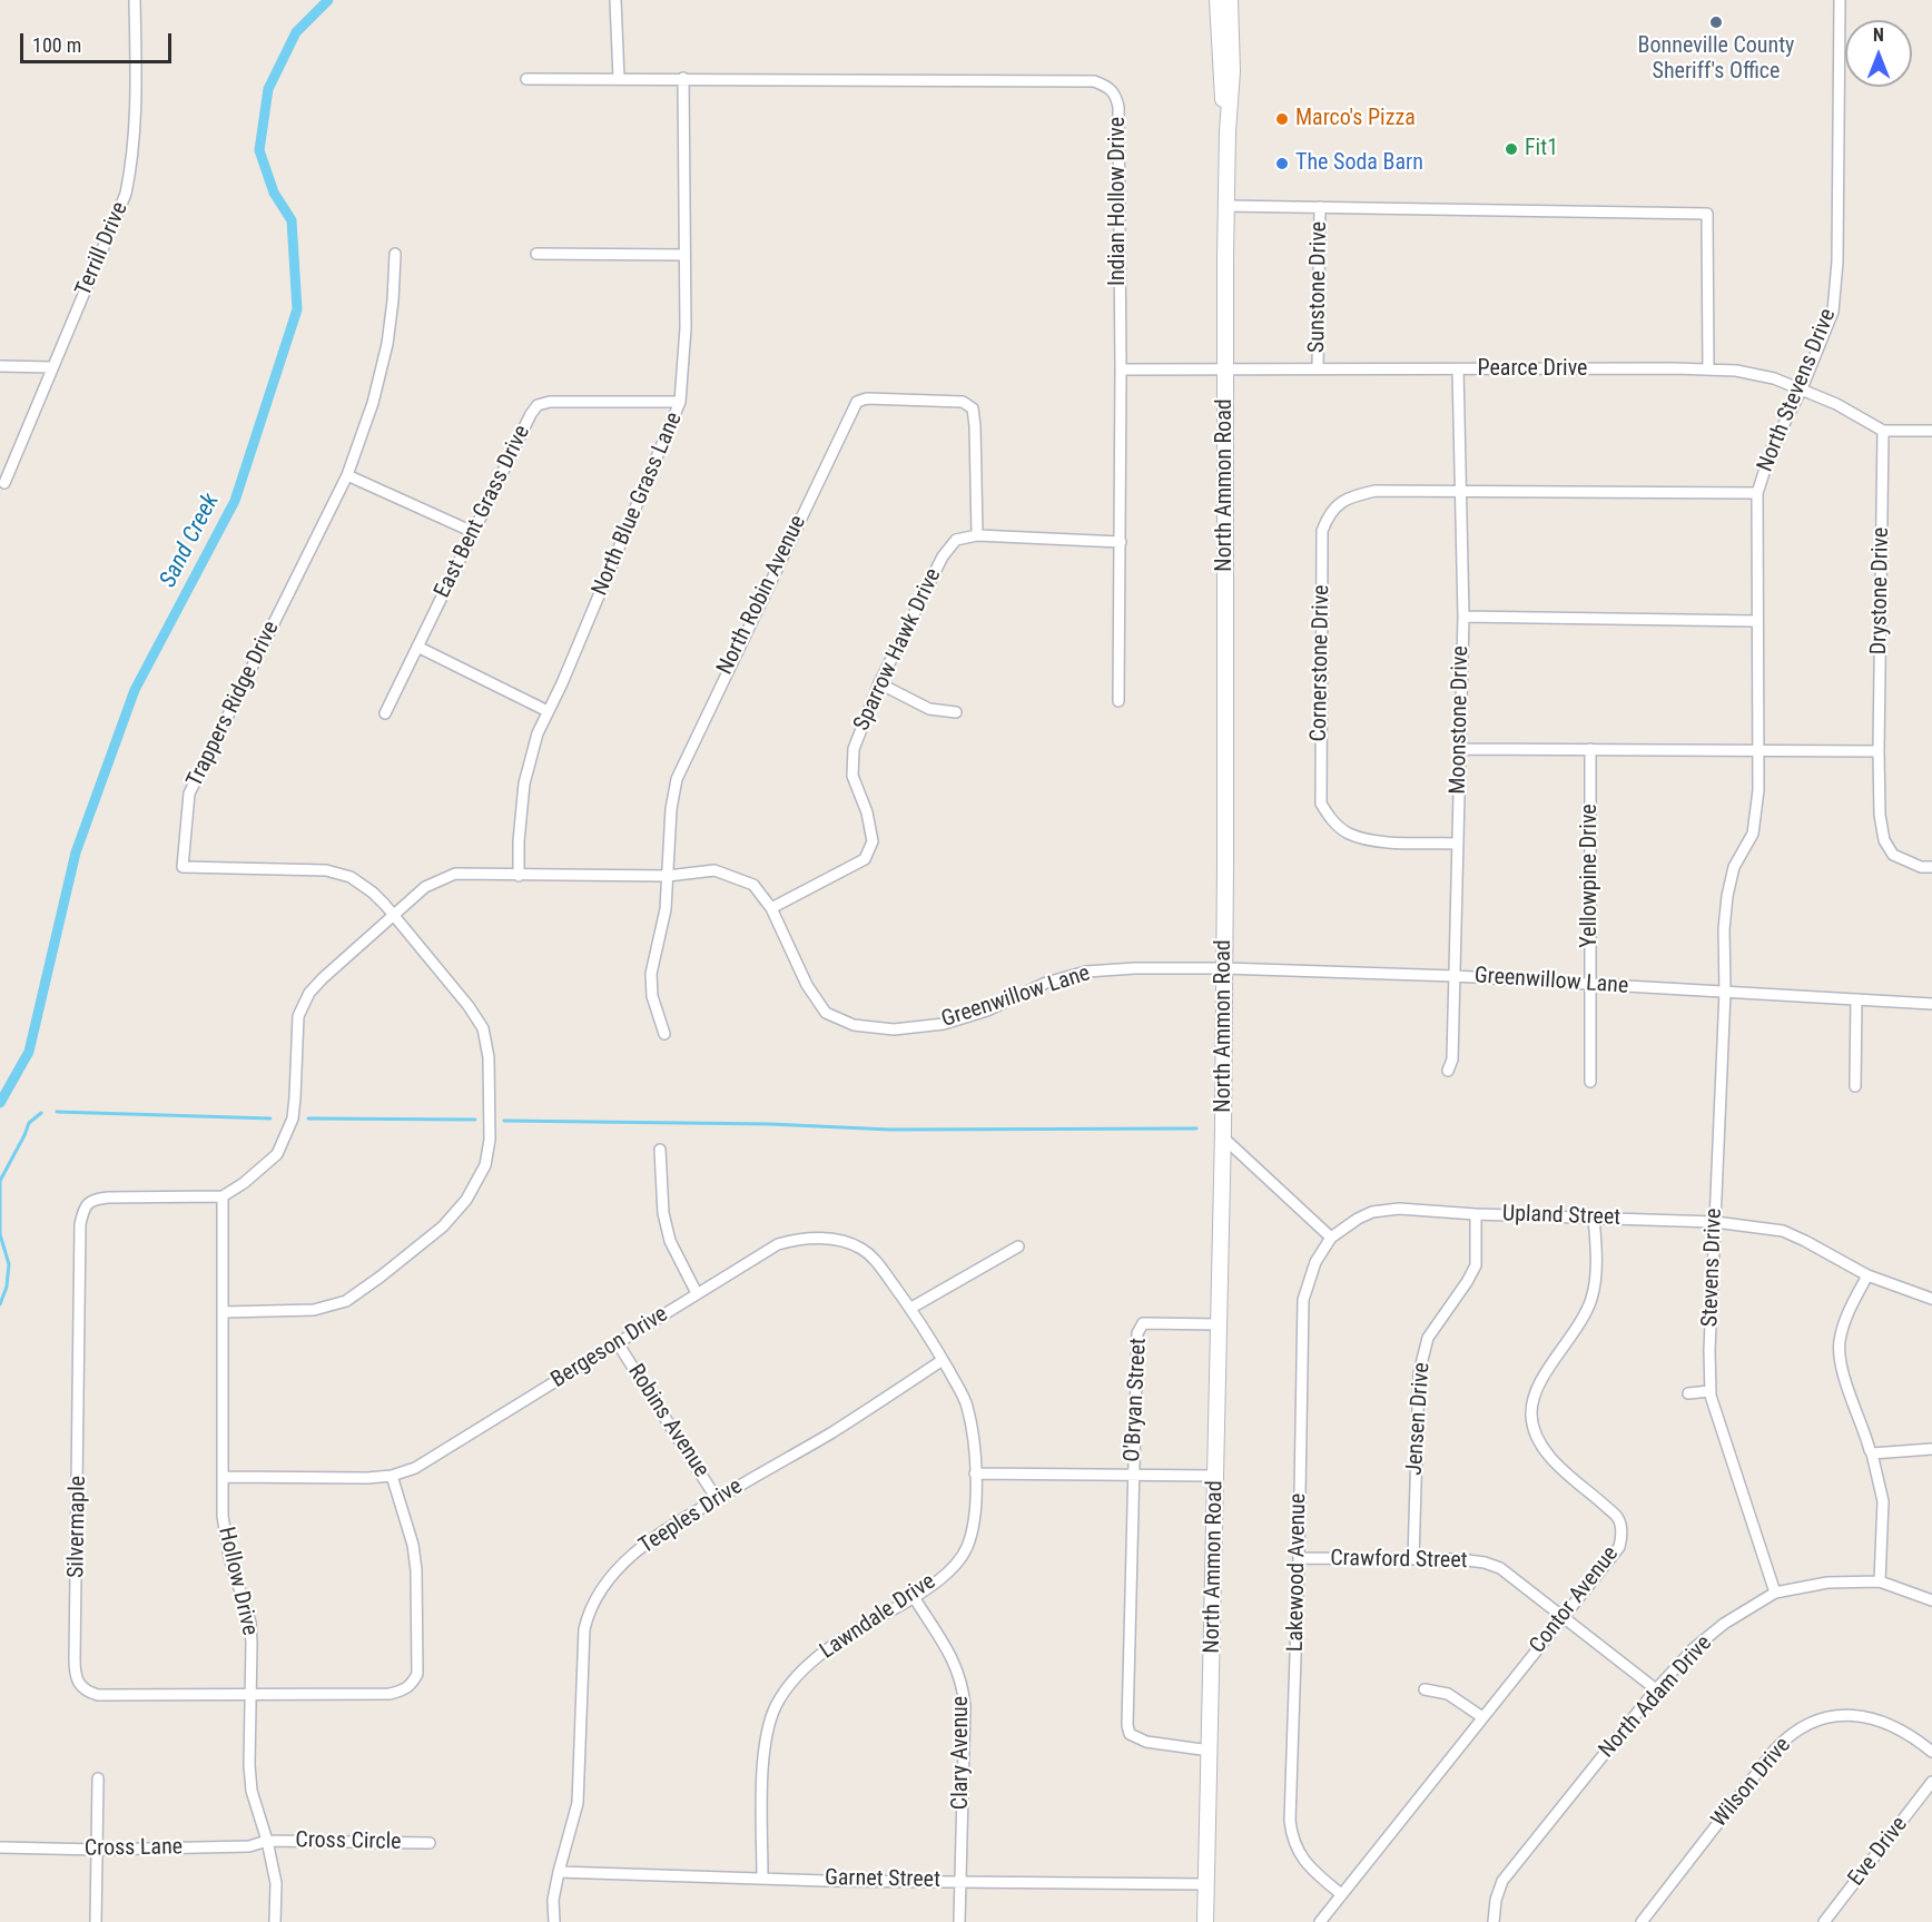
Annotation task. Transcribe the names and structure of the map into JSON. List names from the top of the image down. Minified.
{"streets":{"main road":["North Ammon Road"],"street":["Indian Hollow Drive","Terrill Drive","Sunstone Drive","Pearce Drive","North Stevens Drive","North Blue Grass Lane","East Bent Grass Drive","Drystone Drive","North Robin Avenue","Sparrow Hawk Drive","Cornerstone Drive","Trappers Ridge Drive","Moonstone Drive","Yellowpine Drive","Greenwillow Lane","Upland Street","Stevens Drive","Bergeson Drive","O'Bryan Street","Jensen Drive","Robins Avenue","Teeples Drive","Silvermaple","Crawford Street","Lakewood Avenue","Hollow Drive","Contor Avenue","Lawndale Drive","North Adam Drive","Clary Avenue","Wilson Drive","Cross Circle","Cross Lane","Eve Drive","Garnet Street"]},"crossings":[["Indian Hollow Drive","Pearce Drive"],["Indian Hollow Drive","North Blue Grass Lane"],["Indian Hollow Drive","Sparrow Hawk Drive"],["Sunstone Drive","Pearce Drive"],["Pearce Drive","North Stevens Drive"],["Pearce Drive","North Ammon Road"],["Pearce Drive","Drystone Drive"],["Pearce Drive","Moonstone Drive"],["North Stevens Drive","Cornerstone Drive"],["North Stevens Drive","Stevens Drive"],["North Ammon Road","Greenwillow Lane"],["North Ammon Road","O'Bryan Street"],["North Ammon Road","Garnet Street"],["North Blue Grass Lane","East Bent Grass Drive"],["North Blue Grass Lane","Greenwillow Lane"],["North Robin Avenue","Sparrow Hawk Drive"],["North Robin Avenue","Greenwillow Lane"],["Sparrow Hawk Drive","Greenwillow Lane"],["Cornerstone Drive","Moonstone Drive"],["Trappers Ridge Drive","Greenwillow Lane"],["Trappers Ridge Drive","Hollow Drive"],["Moonstone Drive","Greenwillow Lane"],["Yellowpine Drive","Greenwillow Lane"],["Greenwillow Lane","Stevens Drive"],["Greenwillow Lane","Silvermaple"],["Greenwillow Lane","Hollow Drive"],["Upland Street","Stevens Drive"],["Upland Street","Jensen Drive"],["Upland Street","Lakewood Avenue"],["Upland Street","Contor Avenue"],["Stevens Drive","North Adam Drive"],["Bergeson Drive","Robins Avenue"],["Bergeson Drive","Teeples Drive"],["Bergeson Drive","Silvermaple"],["Bergeson Drive","Hollow Drive"],["Bergeson Drive","Lawndale Drive"],["O'Bryan Street","Lawndale Drive"],["Jensen Drive","Crawford Street"],["Robins Avenue","Teeples Drive"],["Teeples Drive","Lawndale Drive"],["Teeples Drive","Garnet Street"],["Silvermaple","Hollow Drive"],["Crawford Street","Lakewood Avenue"],["Crawford Street","Contor Avenue"],["Crawford Street","North Adam Drive"],["Lakewood Avenue","Contor Avenue"],["Hollow Drive","Cross Circle"],["Hollow Drive","Cross Lane"],["Lawndale Drive","Clary Avenue"],["Lawndale Drive","Garnet Street"],["Clary Avenue","Garnet Street"],["Cross Circle","Cross Lane"]],"water":["Sand Creek"],"places":["Bonneville County Sheriff's Office","Marco's Pizza","Fit1","The Soda Barn"],"scale_bar":"100 m","north":"top"}
